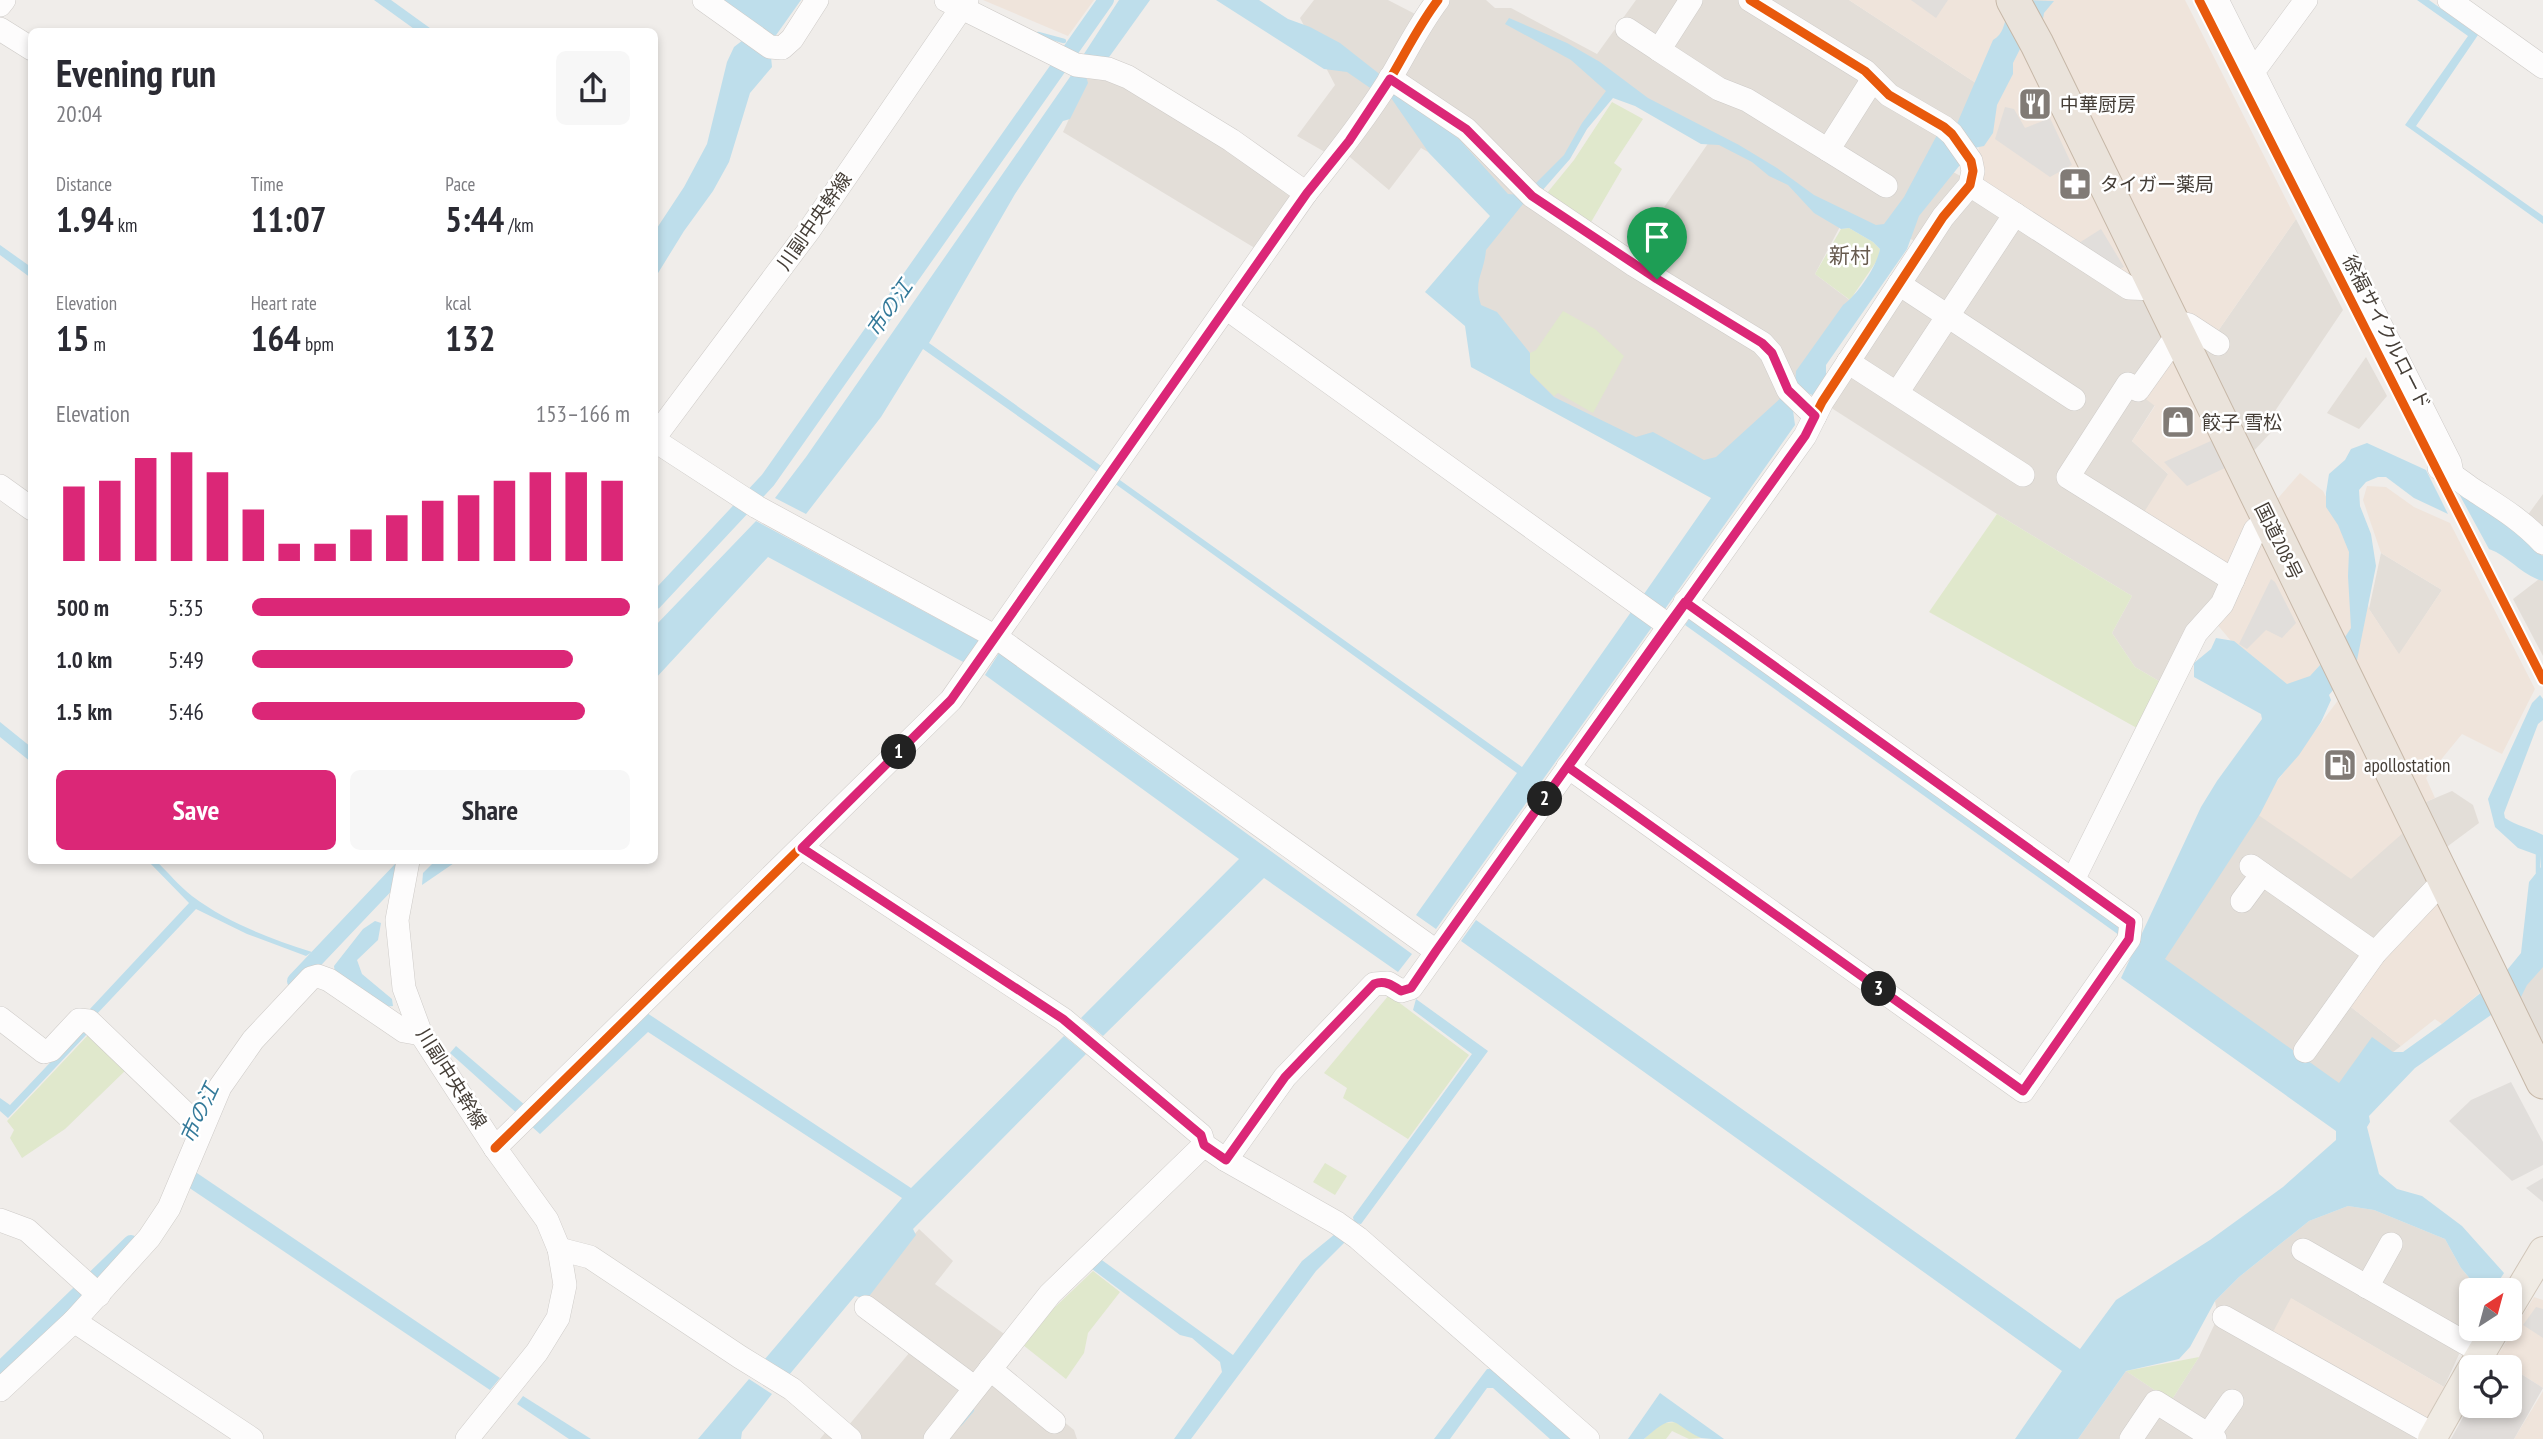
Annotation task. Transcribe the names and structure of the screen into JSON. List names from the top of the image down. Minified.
{"streets":{"highway":["国道208号"],"street":["川副中央幹線"],"cycle path":["徐福サイクルロード"]},"districts":["新村"],"water":["市の江"],"places":{"restaurant":["中華厨房"],"pharmacy":["タイガー薬局"],"shop":["餃子 雪松"],"fuel station":["apollostation"]},"north":"top right","page":{"heading":["Evening run","20:04"],"stats":[["Distance","1.94 km"],["Time","11:07"],["Pace","5:44 /km"],["Elevation","15 m"],["Heart rate","164 bpm"],["kcal","132"]],"chart":["Elevation","153–166 m"],"list":[{"name":"500 m","note":"5:35"},{"name":"1.0 km","note":"5:49"},{"name":"1.5 km","note":"5:46"}],"pins":["1","2","3"],"buttons":["Save","Share"]}}
